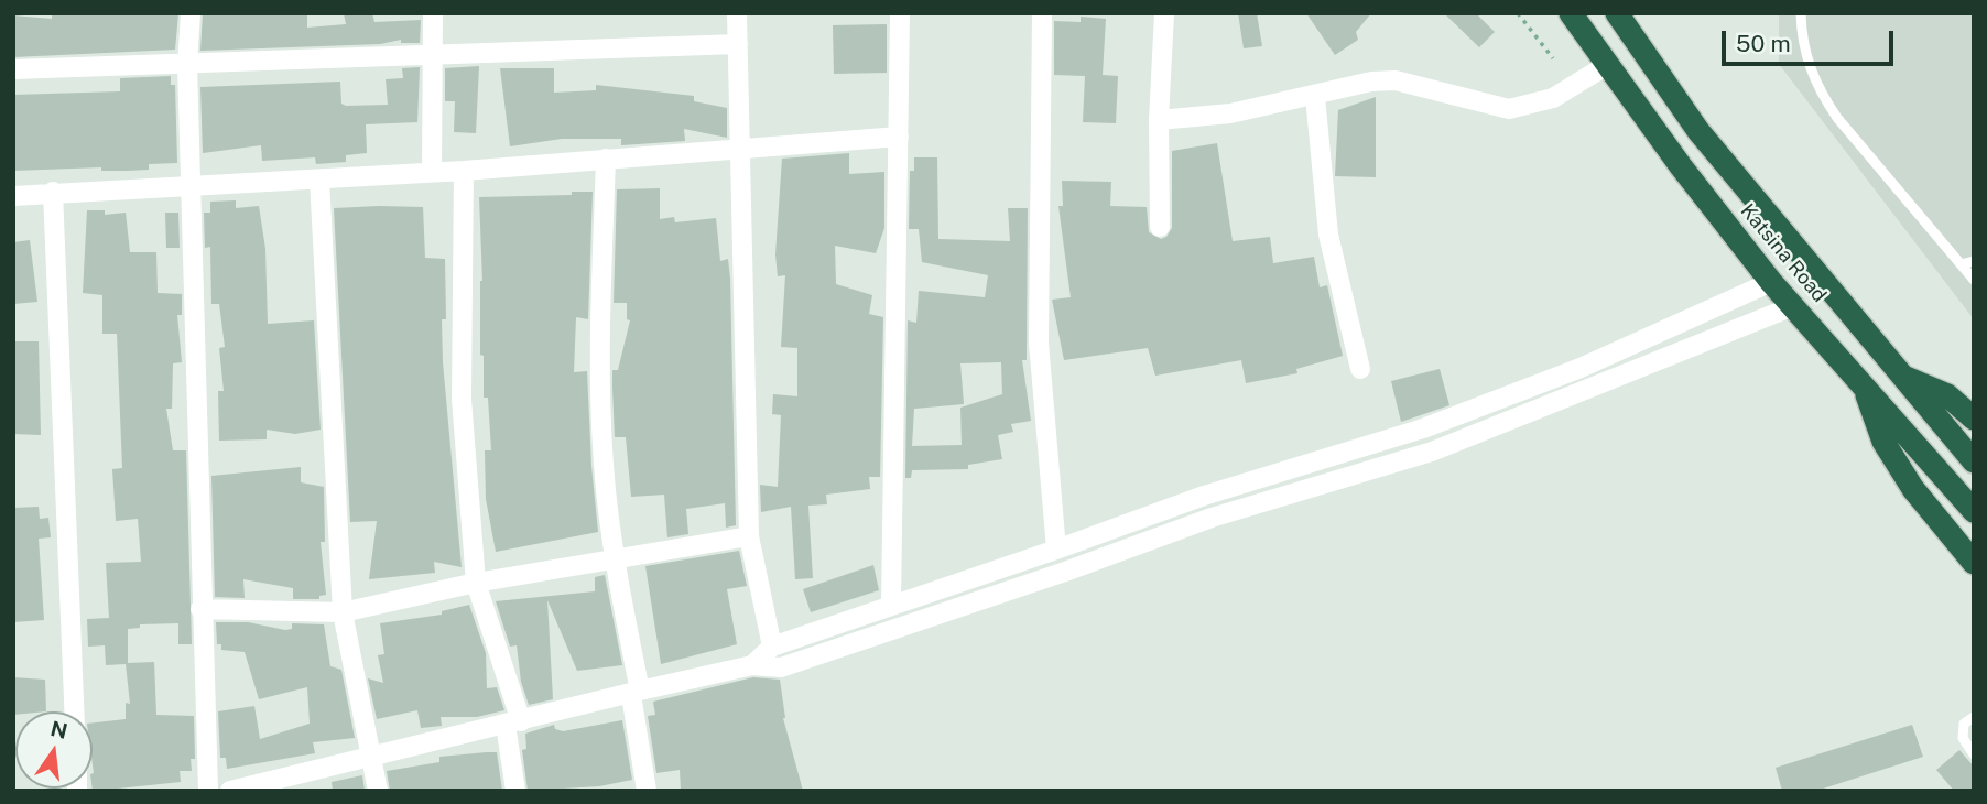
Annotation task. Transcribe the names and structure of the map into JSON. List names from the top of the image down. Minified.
{"streets":{"highway":["Katsina Road"]},"scale_bar":"50 m","north":"top"}
